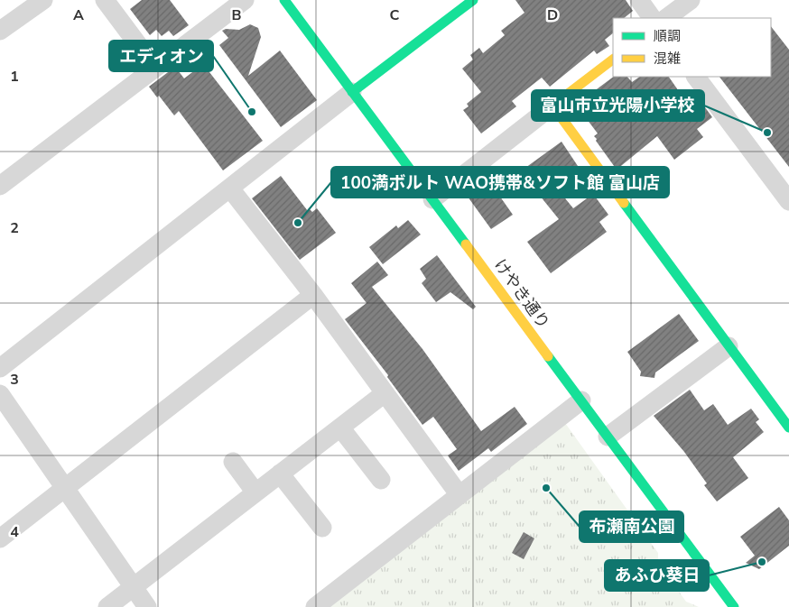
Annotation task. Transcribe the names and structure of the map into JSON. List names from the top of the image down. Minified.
{"streets":{"street":["けやき通り"]},"places":["エディオン","富山市立光陽小学校","100満ボルト WAO携帯&ソフト館 富山店","布瀬南公園","あふひ葵日"],"legend":["順調","混雑"],"grid":{"columns":["A","B","C","D"],"rows":["1","2","3","4"]}}
